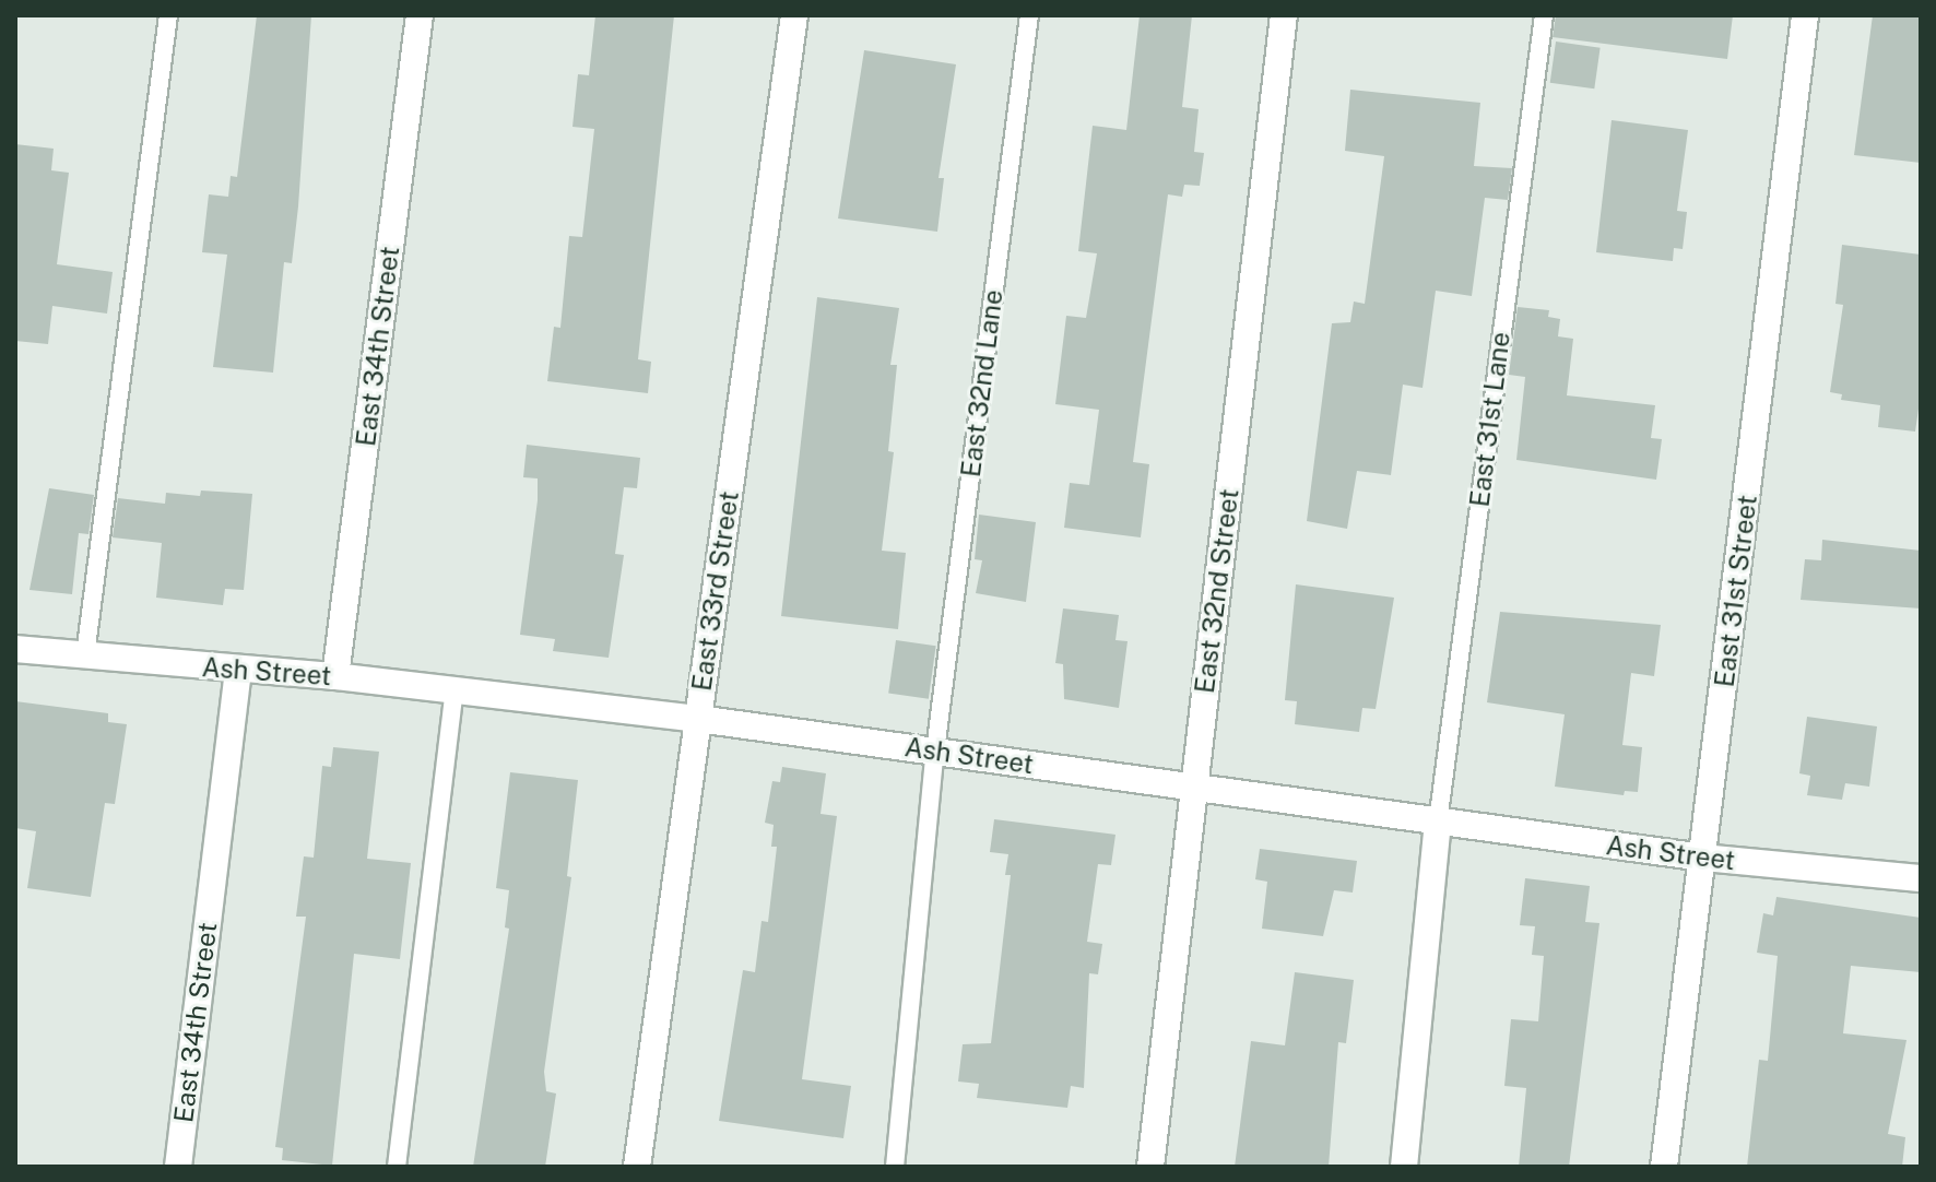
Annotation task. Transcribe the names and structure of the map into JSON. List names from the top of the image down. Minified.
{"streets":{"street":["East 34th Street","East 33rd Street","East 32nd Street","East 31st Street","Ash Street"],"lane":["East 32nd Lane","East 31st Lane"]},"crossings":[["East 34th Street","Ash Street"],["East 32nd Lane","Ash Street"],["East 31st Lane","Ash Street"],["East 33rd Street","Ash Street"],["East 32nd Street","Ash Street"],["East 31st Street","Ash Street"]]}
